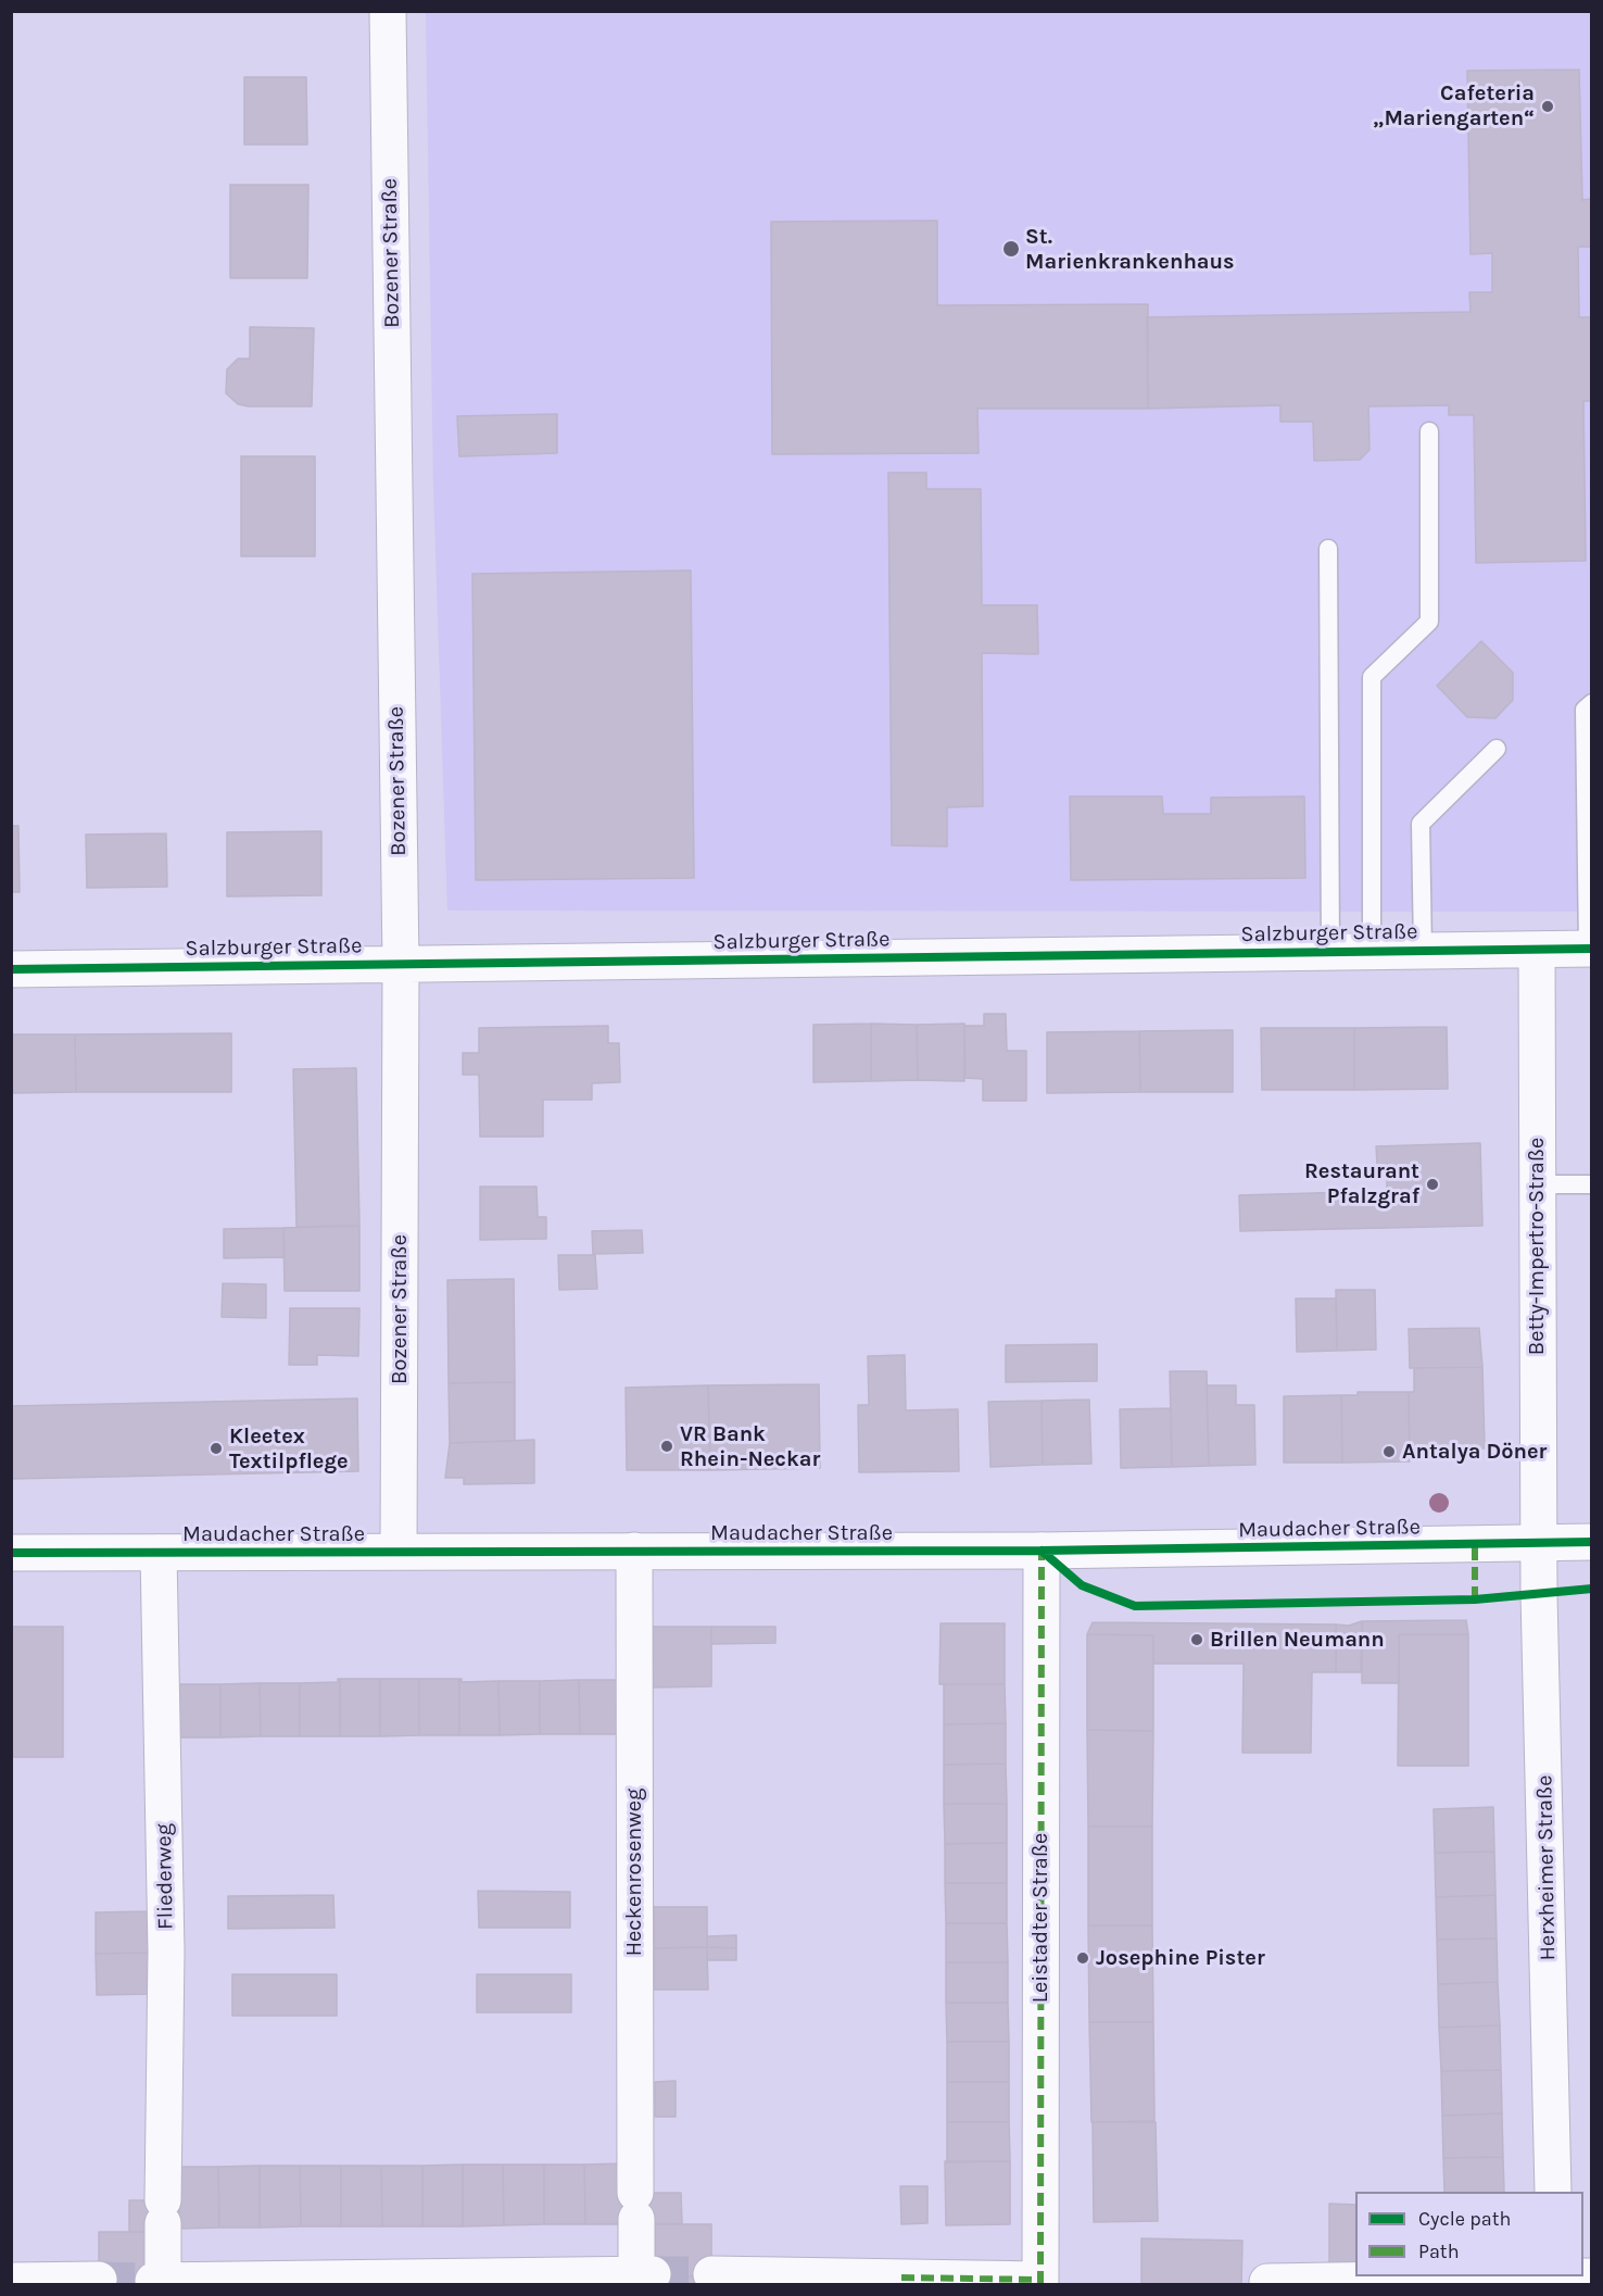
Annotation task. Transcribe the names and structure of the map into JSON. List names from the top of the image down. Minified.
{"streets":{"street":["Bozener Straße","Salzburger Straße","Betty-Impertro-Straße","Maudacher Straße","Herxheimer Straße","Heckenrosenweg","Fliederweg","Leistadter Straße"]},"crossings":[["Bozener Straße","Salzburger Straße"],["Bozener Straße","Maudacher Straße"],["Salzburger Straße","Betty-Impertro-Straße"],["Betty-Impertro-Straße","Maudacher Straße"],["Betty-Impertro-Straße","Herxheimer Straße"],["Maudacher Straße","Herxheimer Straße"],["Maudacher Straße","Heckenrosenweg"],["Maudacher Straße","Fliederweg"],["Maudacher Straße","Leistadter Straße"],["Heckenrosenweg","Fliederweg"]],"places":["Cafeteria „Mariengarten“","St. Marienkrankenhaus","Restaurant Pfalzgraf","VR Bank Rhein-Neckar","Kleetex Textilpflege","Antalya Döner","Brillen Neumann","Josephine Pister"],"legend":["Cycle path","Path"]}
